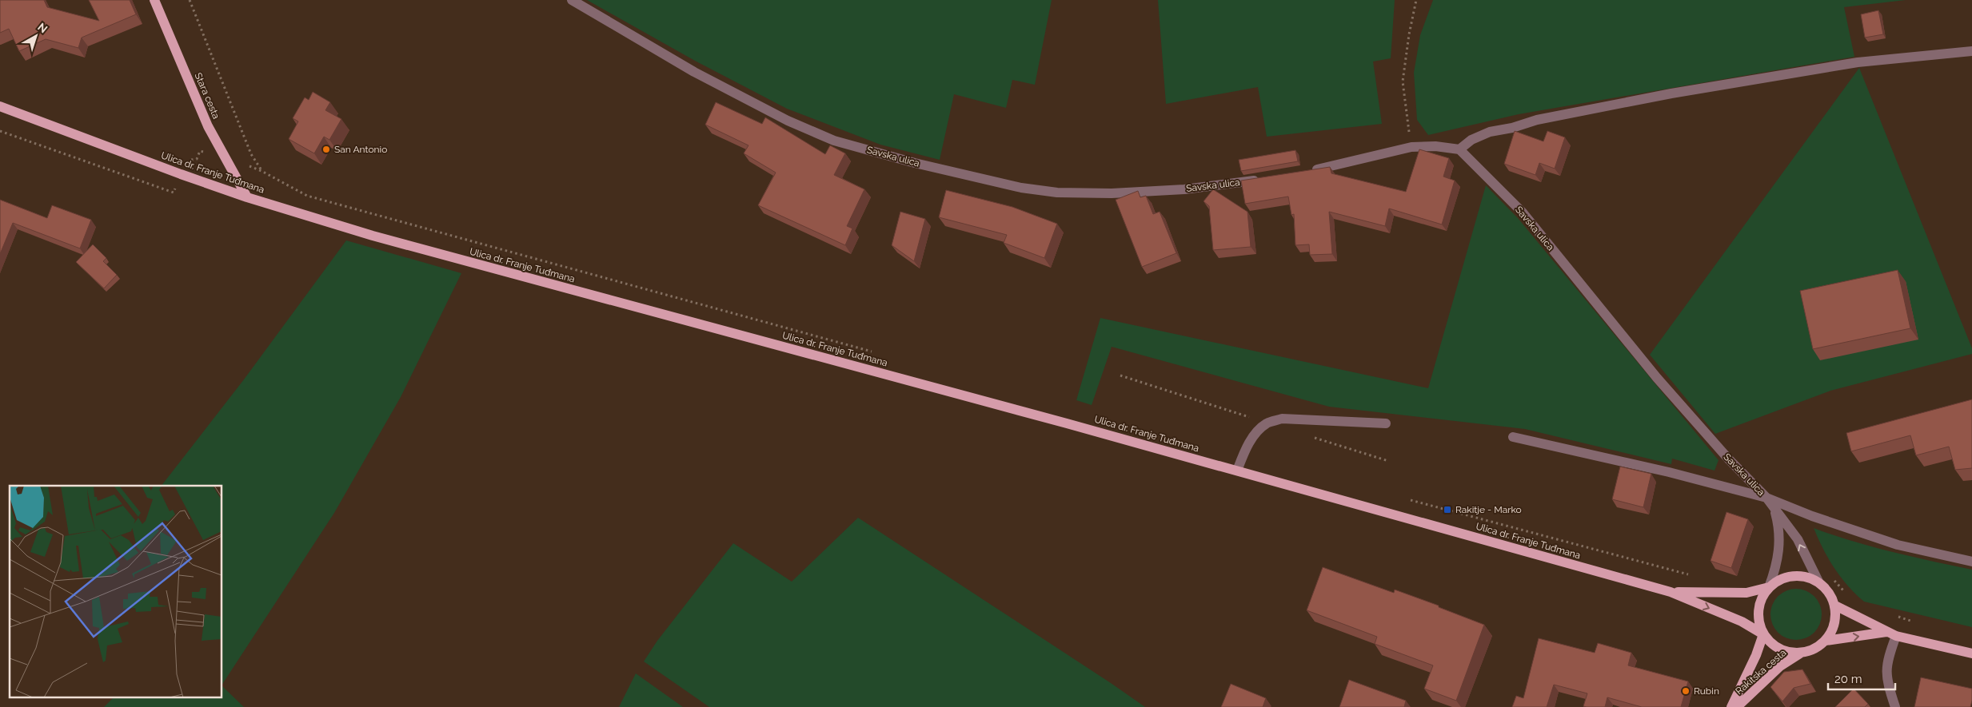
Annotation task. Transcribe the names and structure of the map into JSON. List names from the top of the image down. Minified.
{"streets":{"main road":["Stara cesta","Ulica dr. Franje Tuđmana","Rakitska cesta"],"street":["Savska ulica"]},"crossings":[["Stara cesta","Ulica dr. Franje Tuđmana"],["Savska ulica","Ulica dr. Franje Tuđmana"],["Savska ulica","Rakitska cesta"],["Ulica dr. Franje Tuđmana","Rakitska cesta"]],"places":{"other":["San Antonio","Rubin"],"transit":["Rakitje - Marko"]},"scale_bar":"20 m","north":"top right"}
